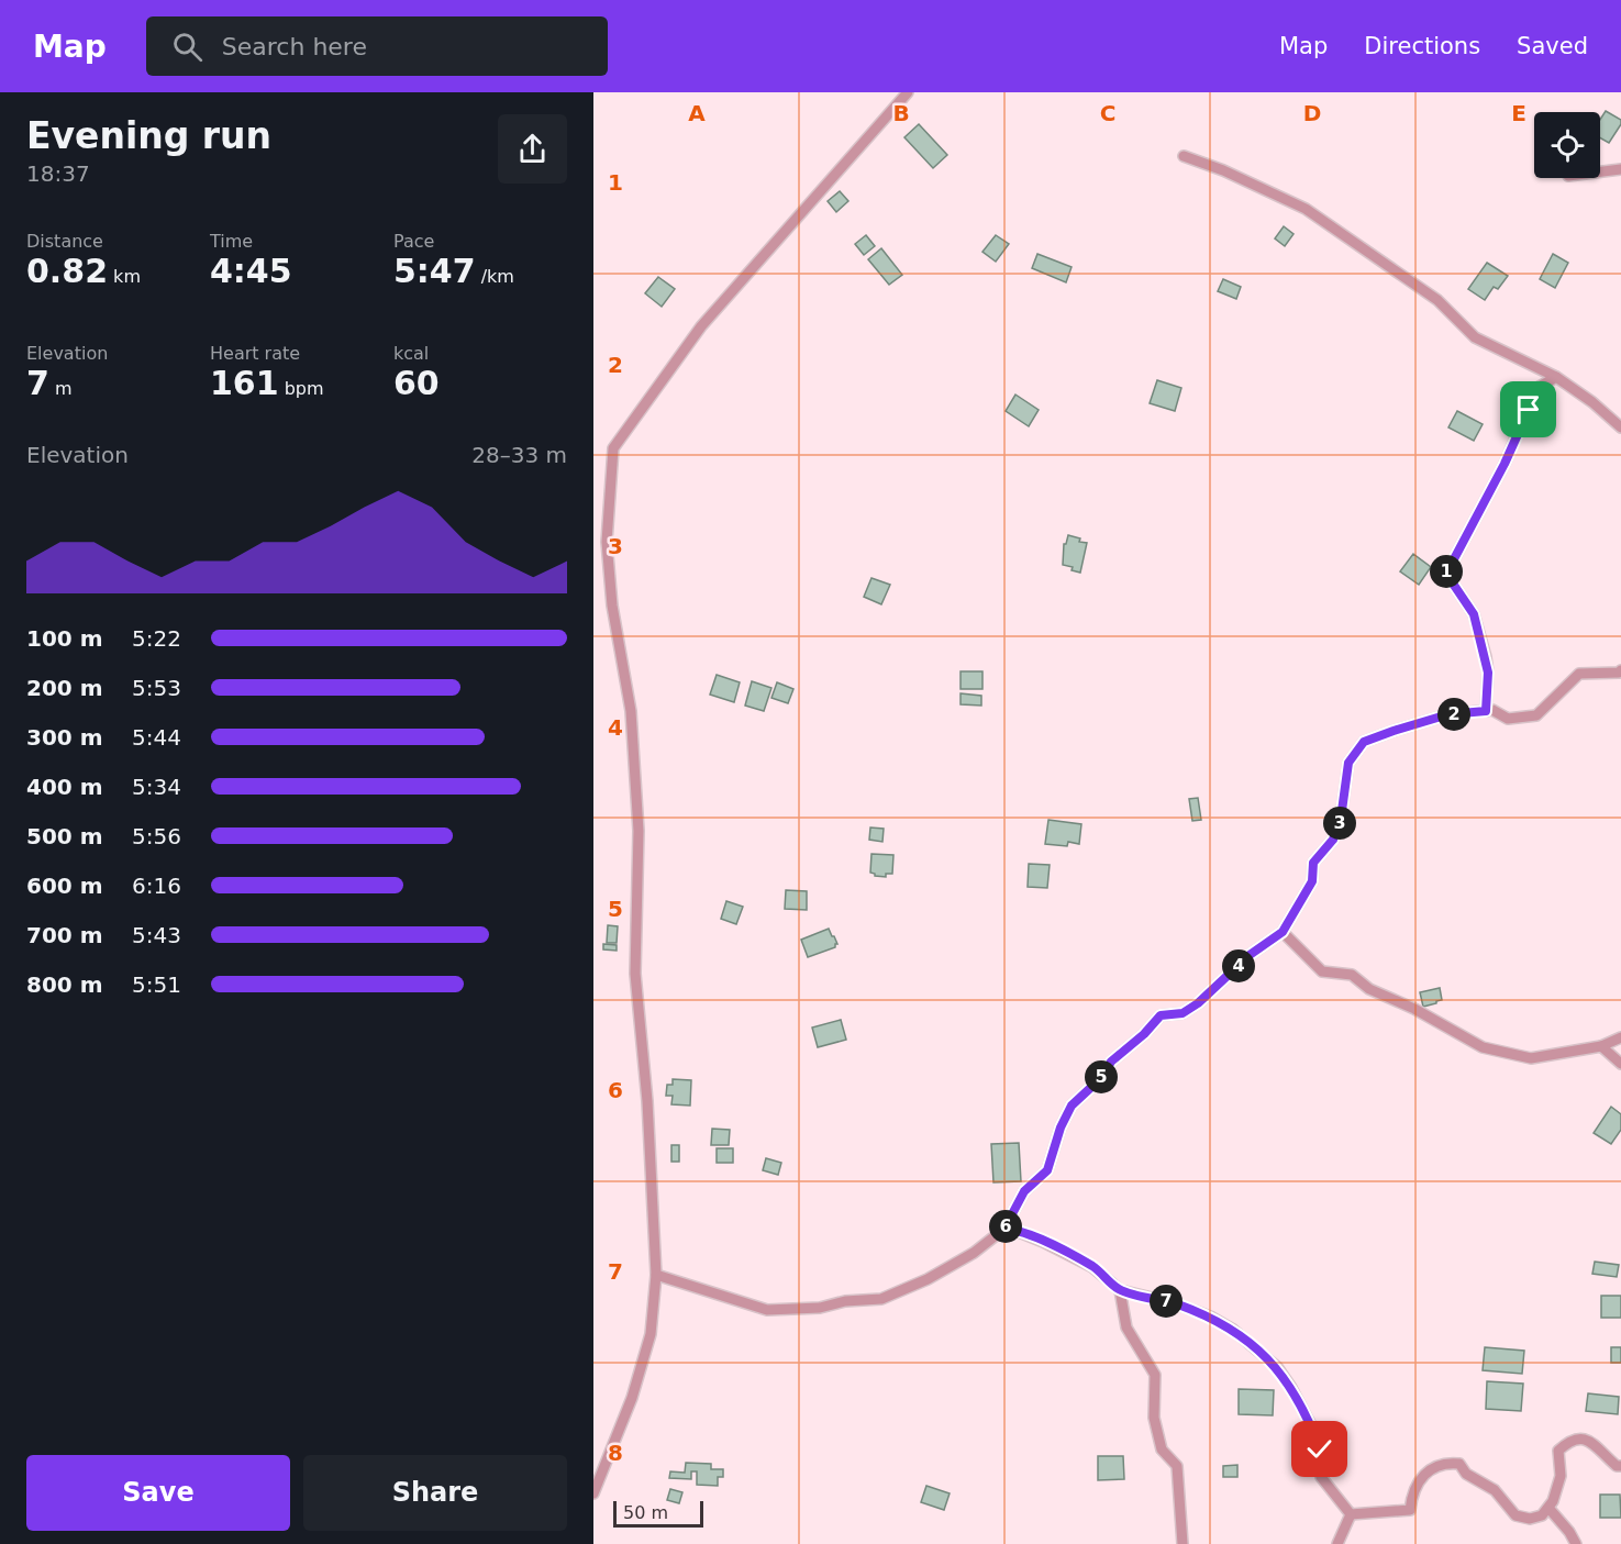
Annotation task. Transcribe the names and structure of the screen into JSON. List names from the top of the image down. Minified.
{"scale_bar":"50 m","page":{"header":"Map","search":"Search here","nav":["Map","Directions","Saved"],"heading":["Evening run","18:37"],"stats":[["Distance","0.82 km"],["Time","4:45"],["Pace","5:47 /km"],["Elevation","7 m"],["Heart rate","161 bpm"],["kcal","60"]],"chart":["Elevation","28–33 m"],"pins":["1","2","3","4","5","6","7"],"list":[{"name":"100 m","note":"5:22"},{"name":"200 m","note":"5:53"},{"name":"300 m","note":"5:44"},{"name":"400 m","note":"5:34"},{"name":"500 m","note":"5:56"},{"name":"600 m","note":"6:16"},{"name":"700 m","note":"5:43"},{"name":"800 m","note":"5:51"}],"buttons":["Save","Share"],"scale":"50 m"},"grid":{"columns":["A","B","C","D","E"],"rows":["1","2","3","4","5","6","7","8"]}}
